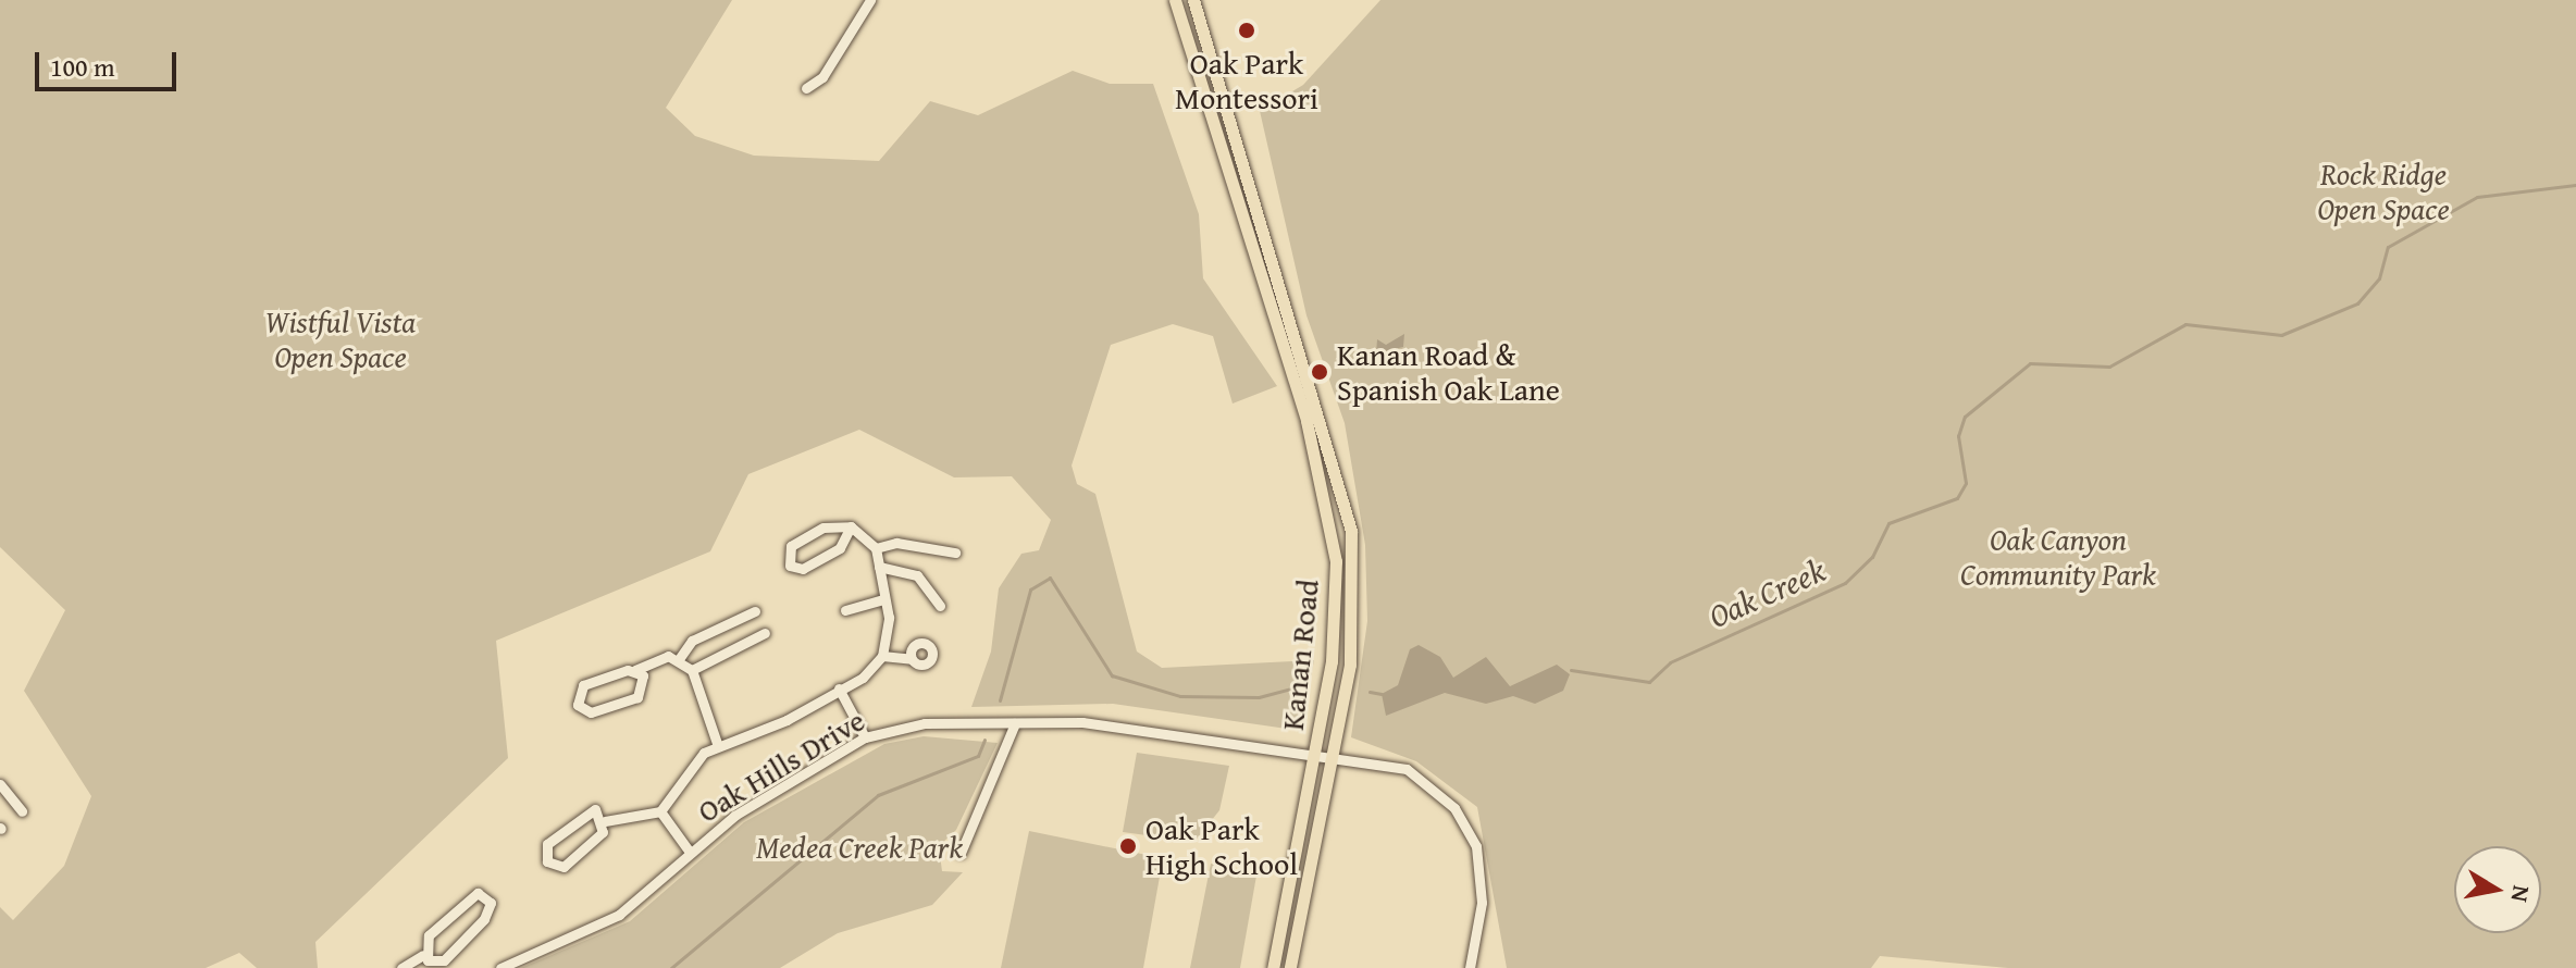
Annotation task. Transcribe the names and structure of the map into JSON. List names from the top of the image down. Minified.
{"streets":{"main road":["Kanan Road"],"street":["Oak Hills Drive"]},"crossings":[["Kanan Road","Oak Hills Drive"]],"water":["Oak Creek"],"parks":["Rock Ridge Open Space","Wistful Vista Open Space","Oak Canyon Community Park","Medea Creek Park"],"places":["Oak Park Montessori","Kanan Road & Spanish Oak Lane","Oak Park High School"],"scale_bar":"100 m","north":"right"}
